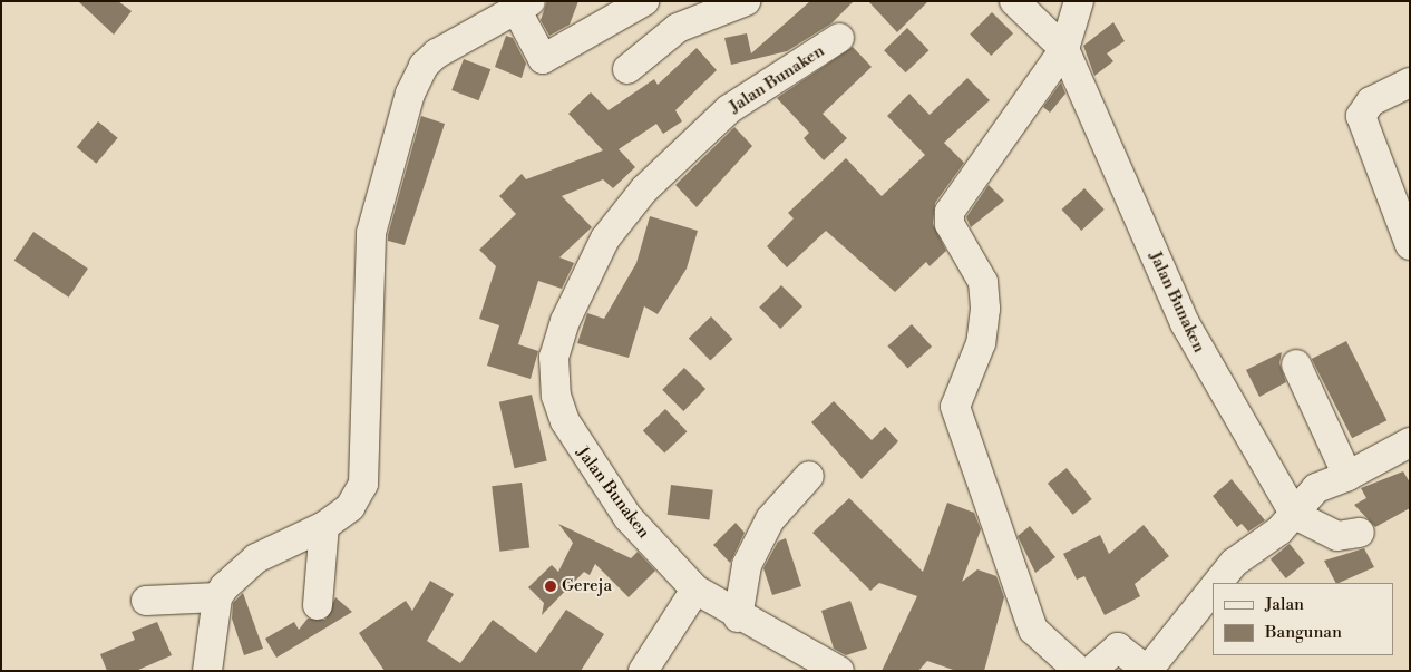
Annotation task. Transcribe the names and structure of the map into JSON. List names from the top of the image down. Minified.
{"streets":{"street":["Jalan Bunaken"]},"places":["Gereja"],"legend":["Jalan","Bangunan"]}
